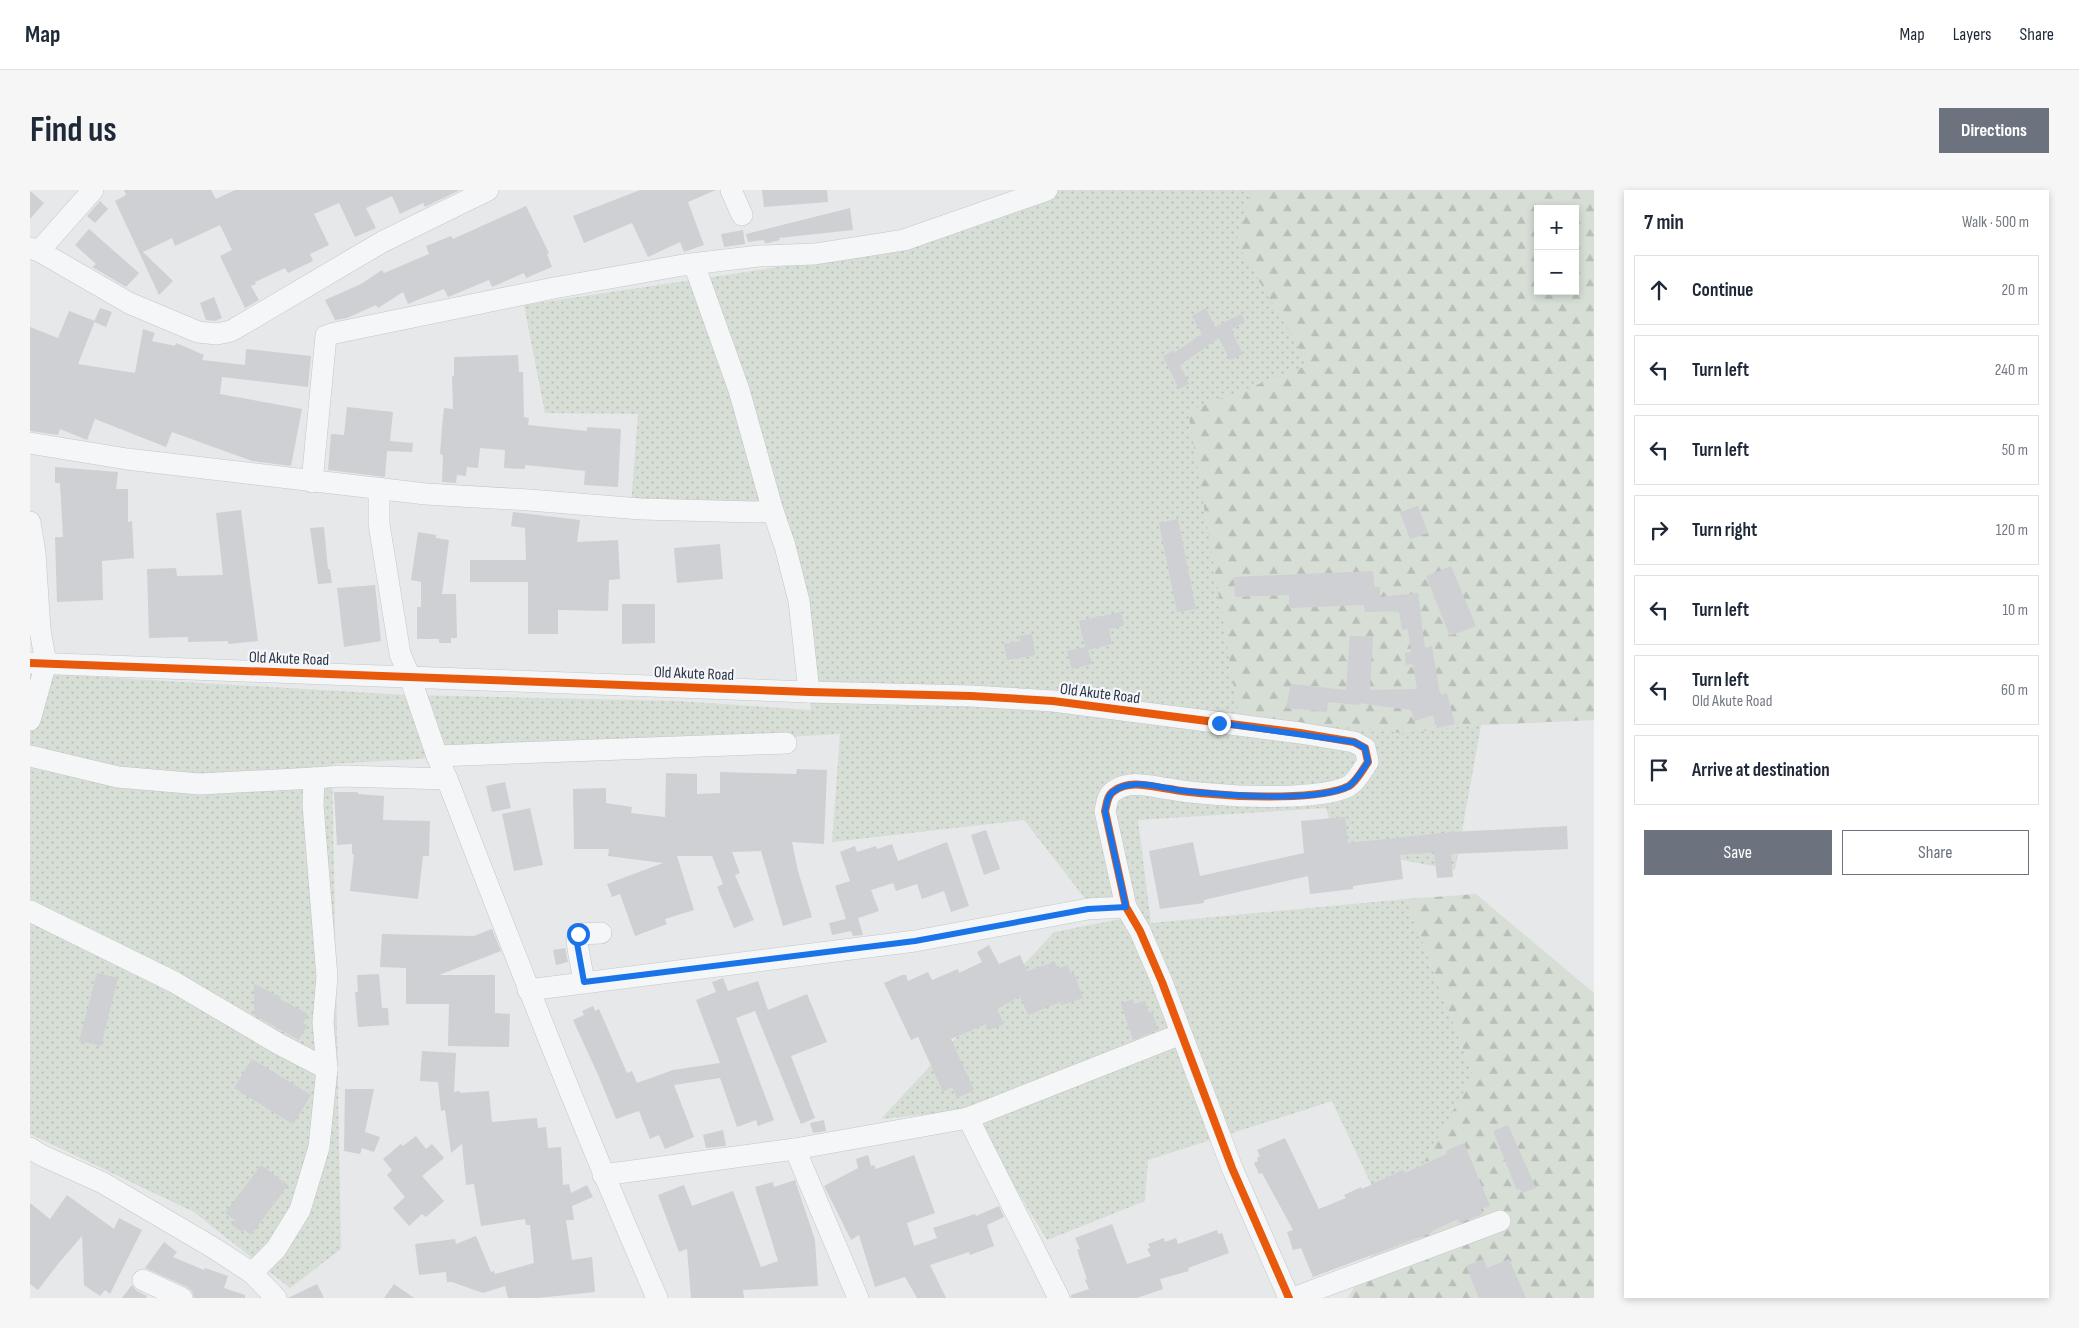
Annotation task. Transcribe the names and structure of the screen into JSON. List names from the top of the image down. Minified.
{"streets":{"street":["Old Akute Road"]},"page":{"header":"Map","nav":["Map","Layers","Share"],"buttons":["Directions",["Save","Share"]],"title":"Find us","heading":["7 min","Walk · 500 m"],"map_buttons":["+","−"],"list":[["Continue","20 m"],["Turn left","240 m"],["Turn left","50 m"],["Turn right","120 m"],["Turn left","10 m"],["Turn left","Old Akute Road","60 m"],"Arrive at destination"]}}
